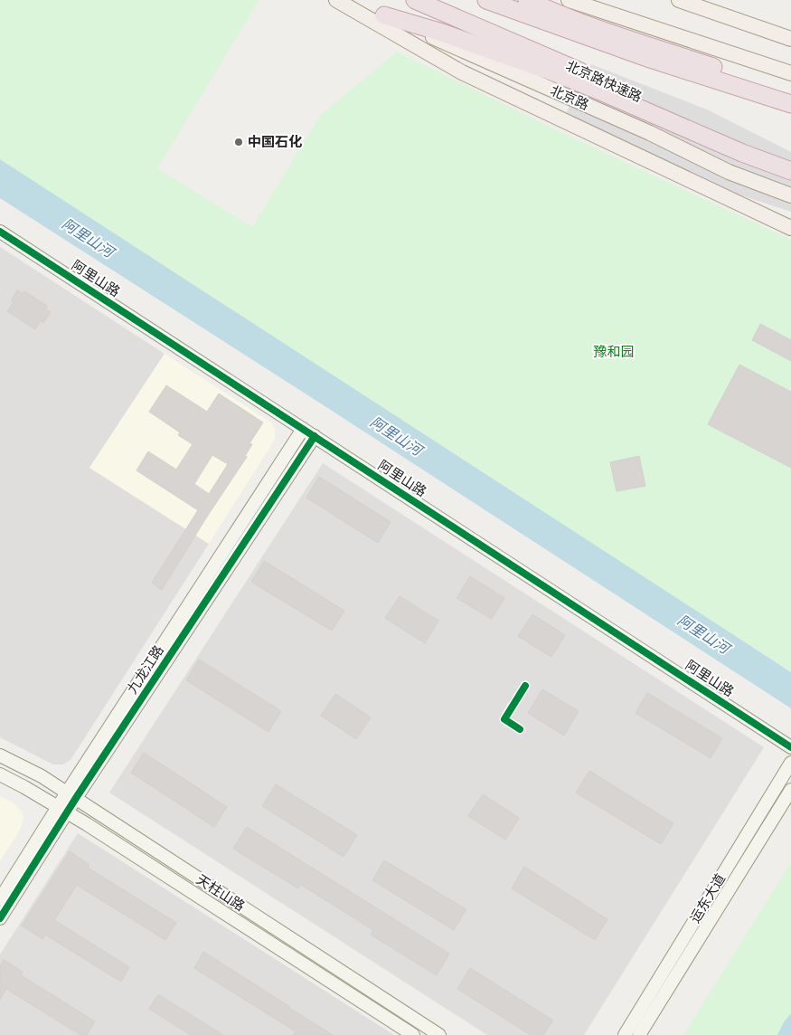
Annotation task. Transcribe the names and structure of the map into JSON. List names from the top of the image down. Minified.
{"streets":{"highway":["北京路快速路"],"main road":["北京路"],"street":["阿里山路","九龙江路","天柱山路","运东大道"]},"crossings":[["阿里山路","九龙江路"],["九龙江路","天柱山路"]],"water":["阿里山河"],"parks":["豫和园"],"places":["中国石化"]}
